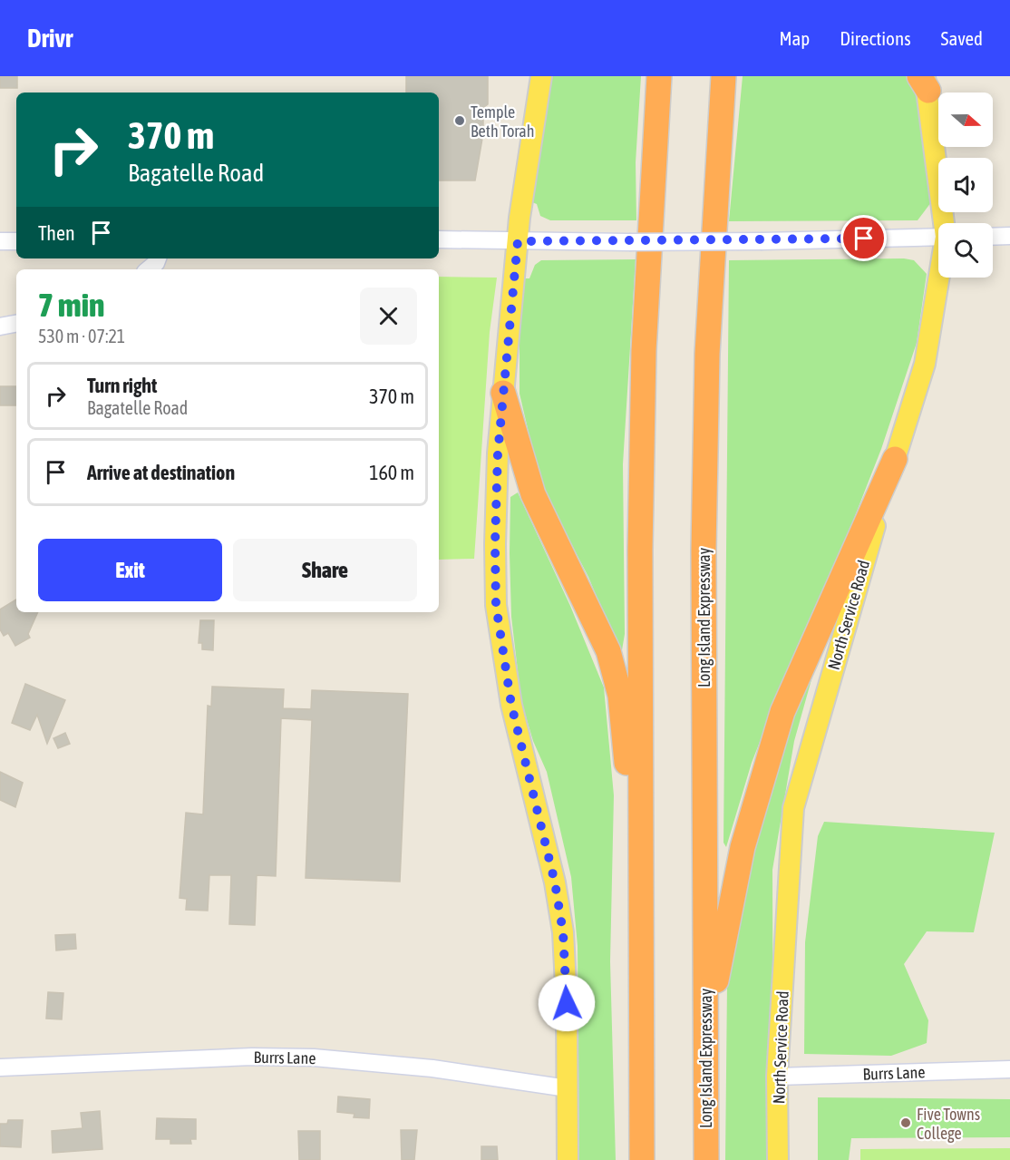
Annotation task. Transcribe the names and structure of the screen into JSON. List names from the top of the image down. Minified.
{"streets":{"highway":["Long Island Expressway"],"main road":["North Service Road"],"street":["Burrs Lane"]},"crossings":[["North Service Road","Burrs Lane"]],"places":["Temple Beth Torah","Five Towns College"],"north":"right","page":{"header":"Drivr","nav":["Map","Directions","Saved"],"turn":["370 m","Bagatelle Road"],"then":"Then","heading":["7 min","530 m · 07:21"],"list":[{"name":"Turn right","note":"Bagatelle Road","value":"370 m"},{"name":"Arrive at destination","value":"160 m"}],"buttons":["Exit","Share"]}}
